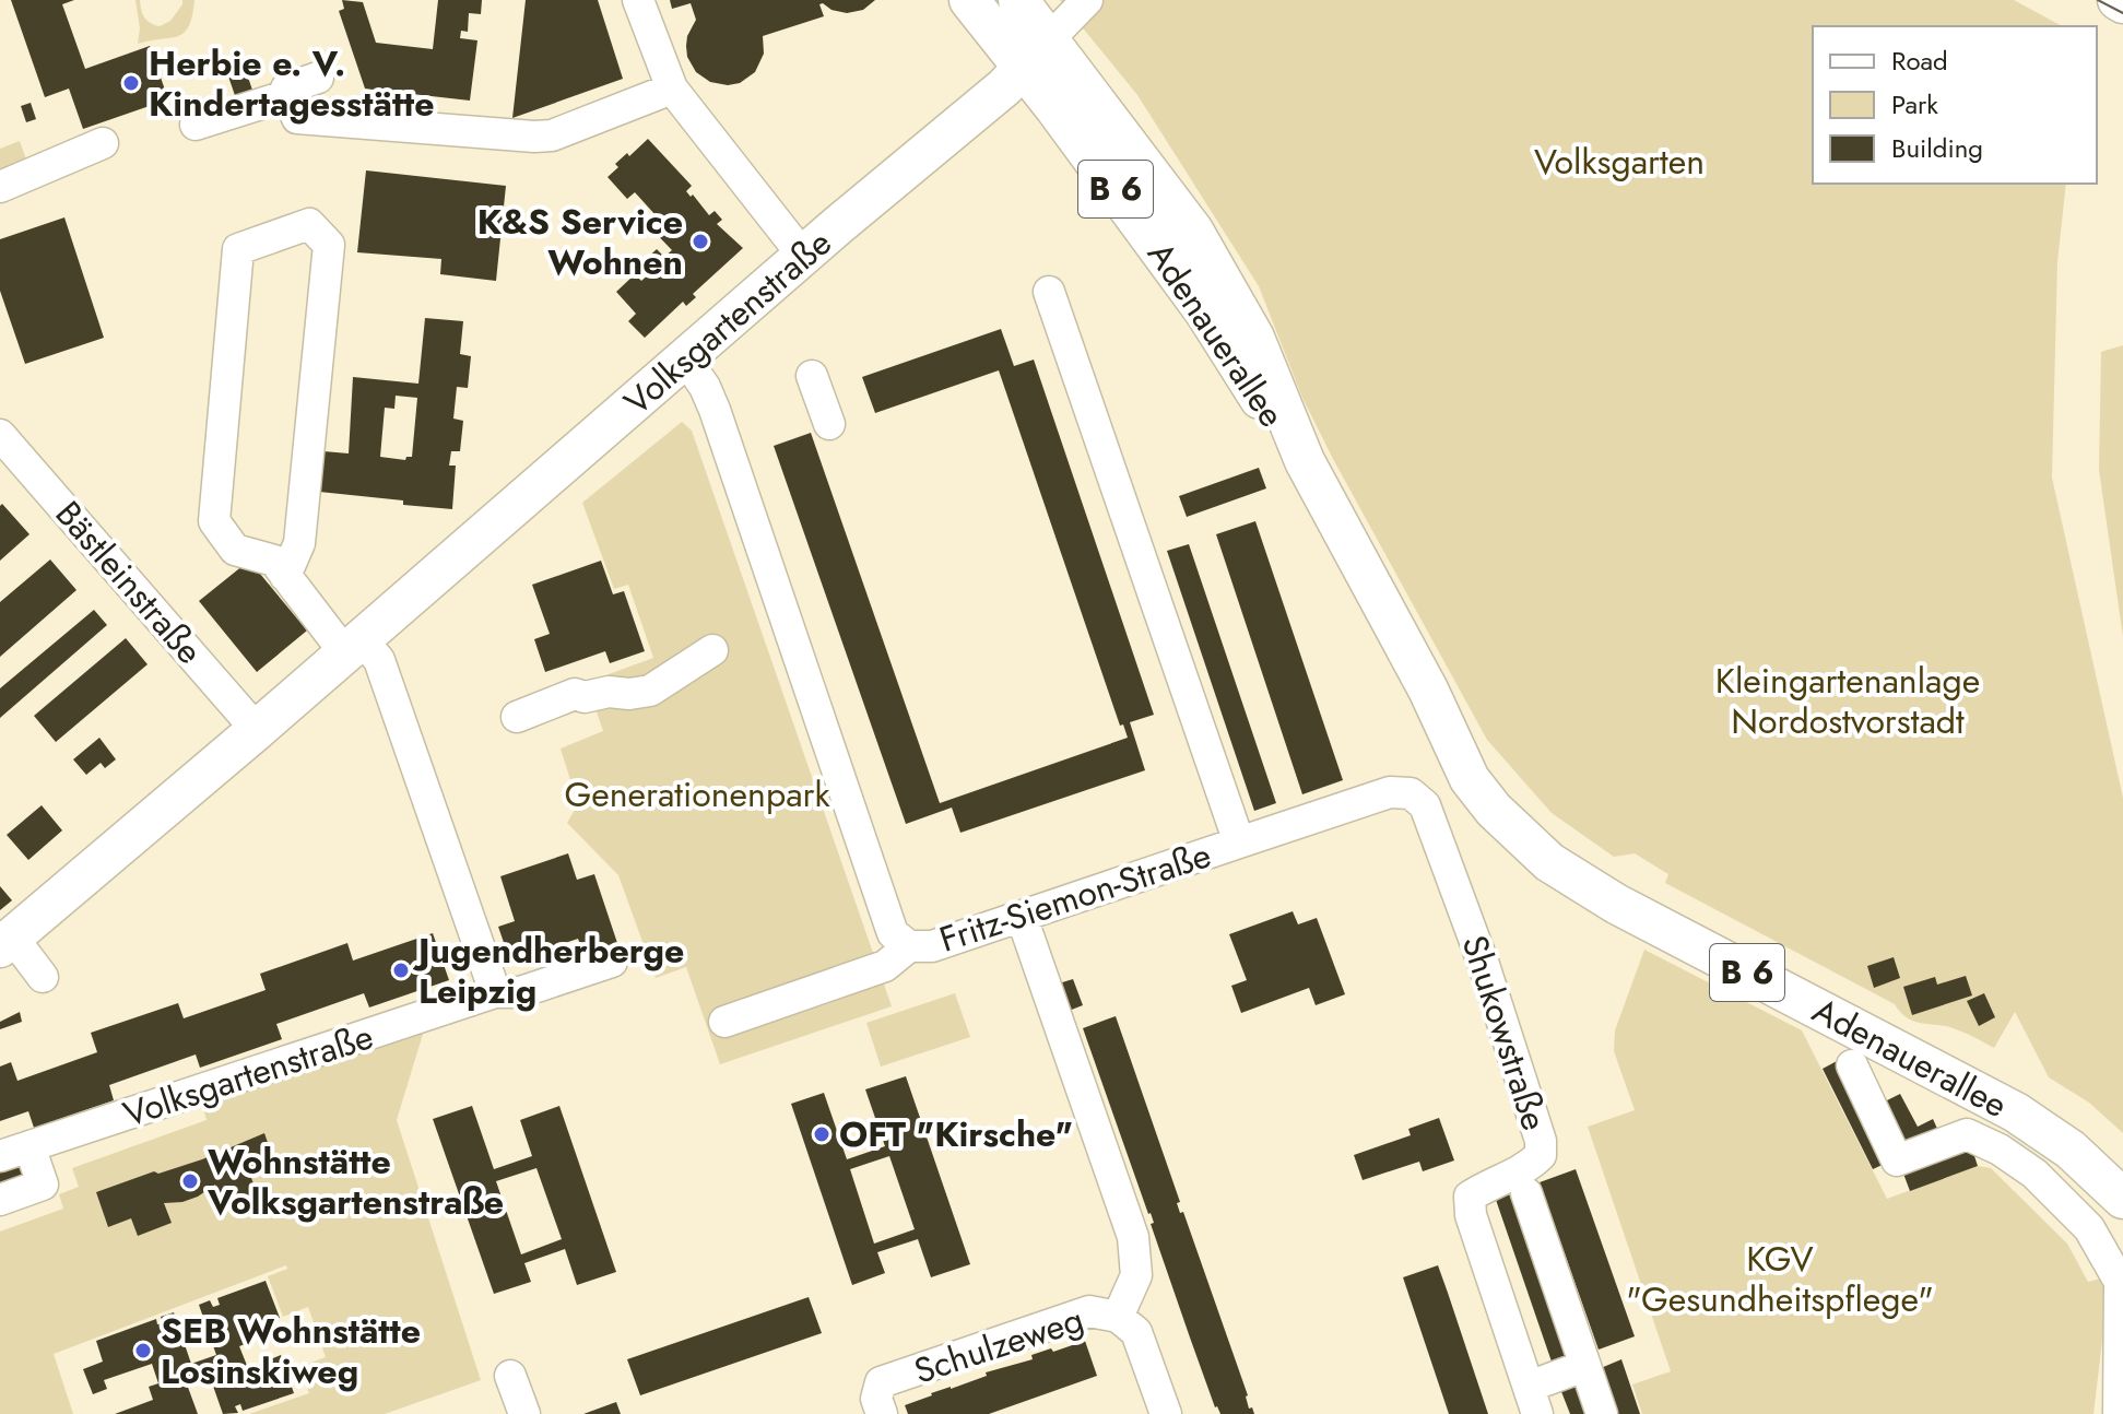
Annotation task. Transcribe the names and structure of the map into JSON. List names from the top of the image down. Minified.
{"streets":{"main road":["B 6","Volksgartenstraße","Adenauerallee"],"street":["Bästleinstraße","Fritz-Siemon-Straße","Shukowstraße","Schulzeweg"]},"crossings":[["Volksgartenstraße","Adenauerallee"],["Volksgartenstraße","Bästleinstraße"],["Volksgartenstraße","Fritz-Siemon-Straße"],["Fritz-Siemon-Straße","Shukowstraße"],["Fritz-Siemon-Straße","Schulzeweg"]],"parks":["Volksgarten","Kleingartenanlage Nordostvorstadt","Generationenpark","KGV \"Gesundheitspflege\""],"places":["Herbie e. V. Kindertagesstätte","K&S Service Wohnen","Jugendherberge Leipzig","OFT \"Kirsche\"","Wohnstätte Volksgartenstraße","SEB Wohnstätte Losinskiweg"],"legend":["Road","Park","Building"]}
